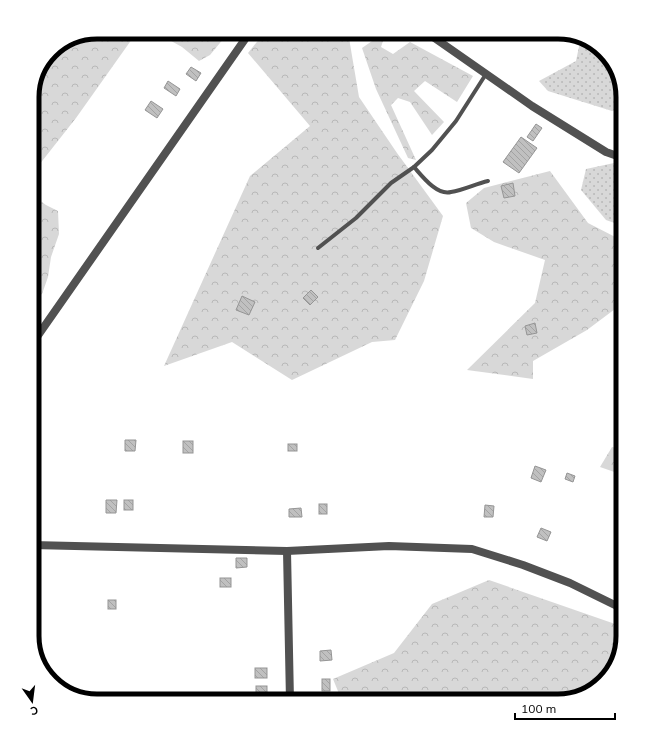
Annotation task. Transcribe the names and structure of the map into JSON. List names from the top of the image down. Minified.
{"scale_bar":"100 m","north":"bottom"}
